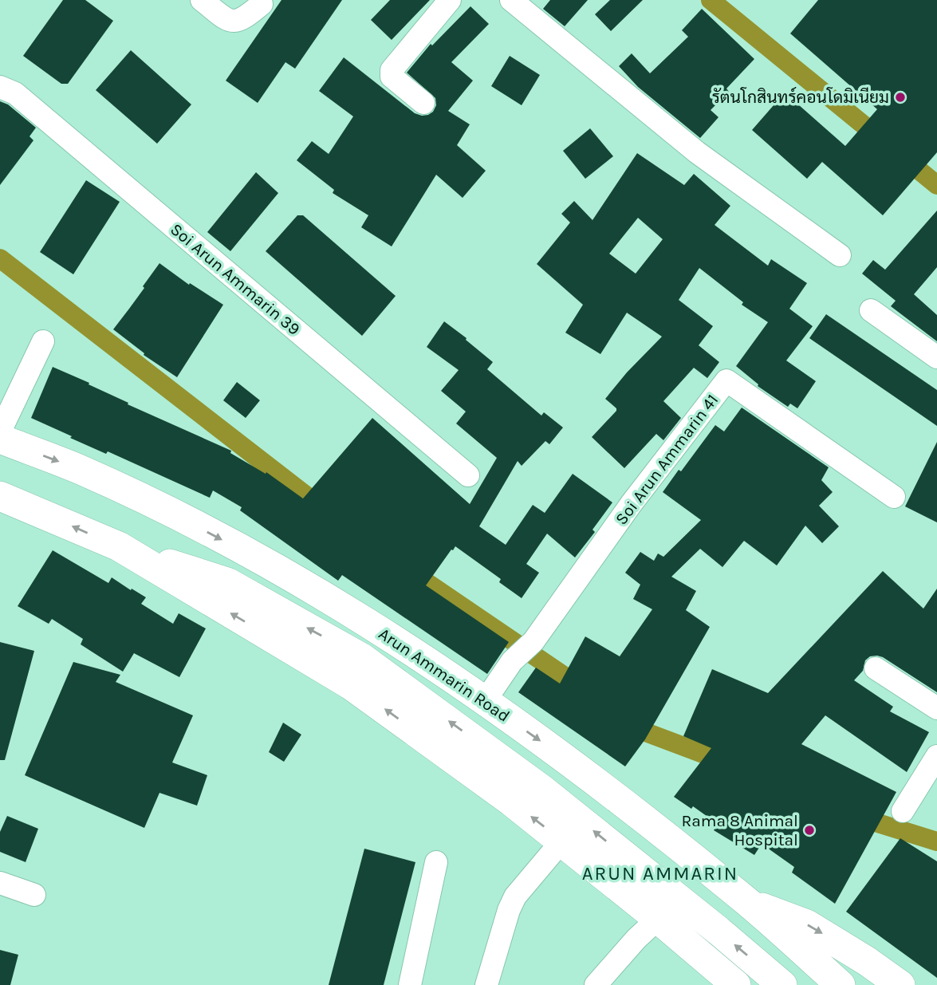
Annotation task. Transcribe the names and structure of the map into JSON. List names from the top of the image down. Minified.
{"streets":{"main road":["Arun Ammarin Road"],"street":["Soi Arun Ammarin 39","Soi Arun Ammarin 41"]},"crossings":[["Soi Arun Ammarin 41","Arun Ammarin Road"]],"districts":["ARUN AMMARIN"],"places":["รัตนโกสินทร์คอนโดมิเนียม","Rama 8 Animal Hospital"]}
